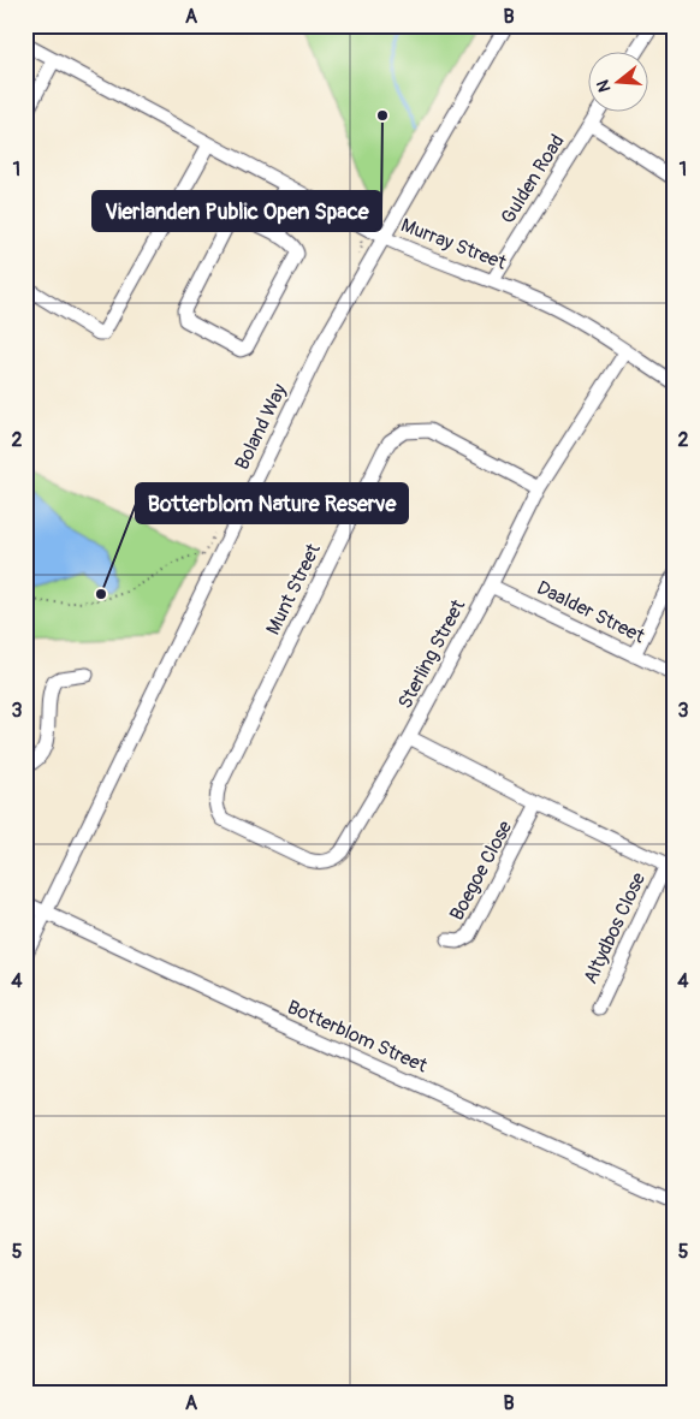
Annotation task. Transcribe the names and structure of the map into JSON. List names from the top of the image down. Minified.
{"streets":{"street":["Gulden Road","Murray Street","Boland Way","Munt Street","Daalder Street","Sterling Street","Boegoe Close","Altydbos Close","Botterblom Street"]},"crossings":[["Gulden Road","Murray Street"],["Murray Street","Boland Way"],["Murray Street","Sterling Street"],["Boland Way","Botterblom Street"],["Munt Street","Sterling Street"],["Daalder Street","Sterling Street"]],"places":["Vierlanden Public Open Space","Botterblom Nature Reserve"],"north":"left","grid":{"columns":["A","B"],"rows":["1","2","3","4","5"]}}
